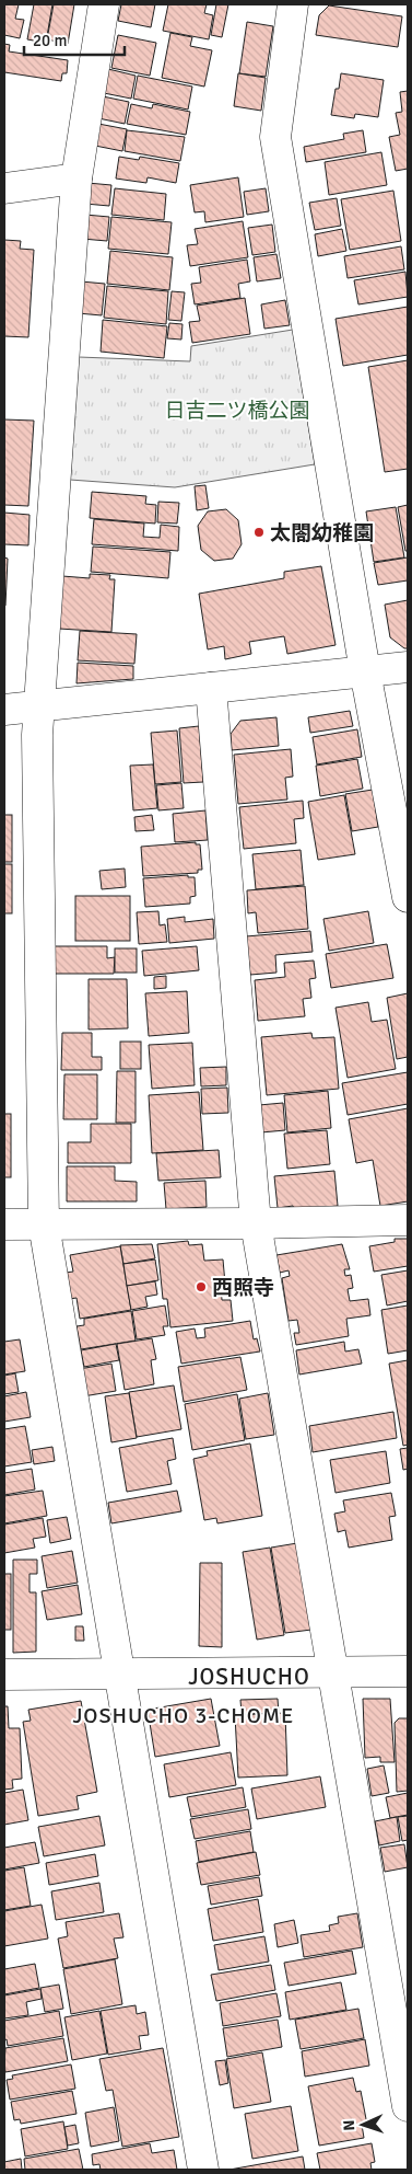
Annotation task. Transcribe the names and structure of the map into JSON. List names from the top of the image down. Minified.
{"districts":["JOSHUCHO","JOSHUCHO 3-CHOME"],"parks":["日吉二ツ橋公園"],"places":["太閤幼稚園","西照寺"],"scale_bar":"20 m","north":"left"}
